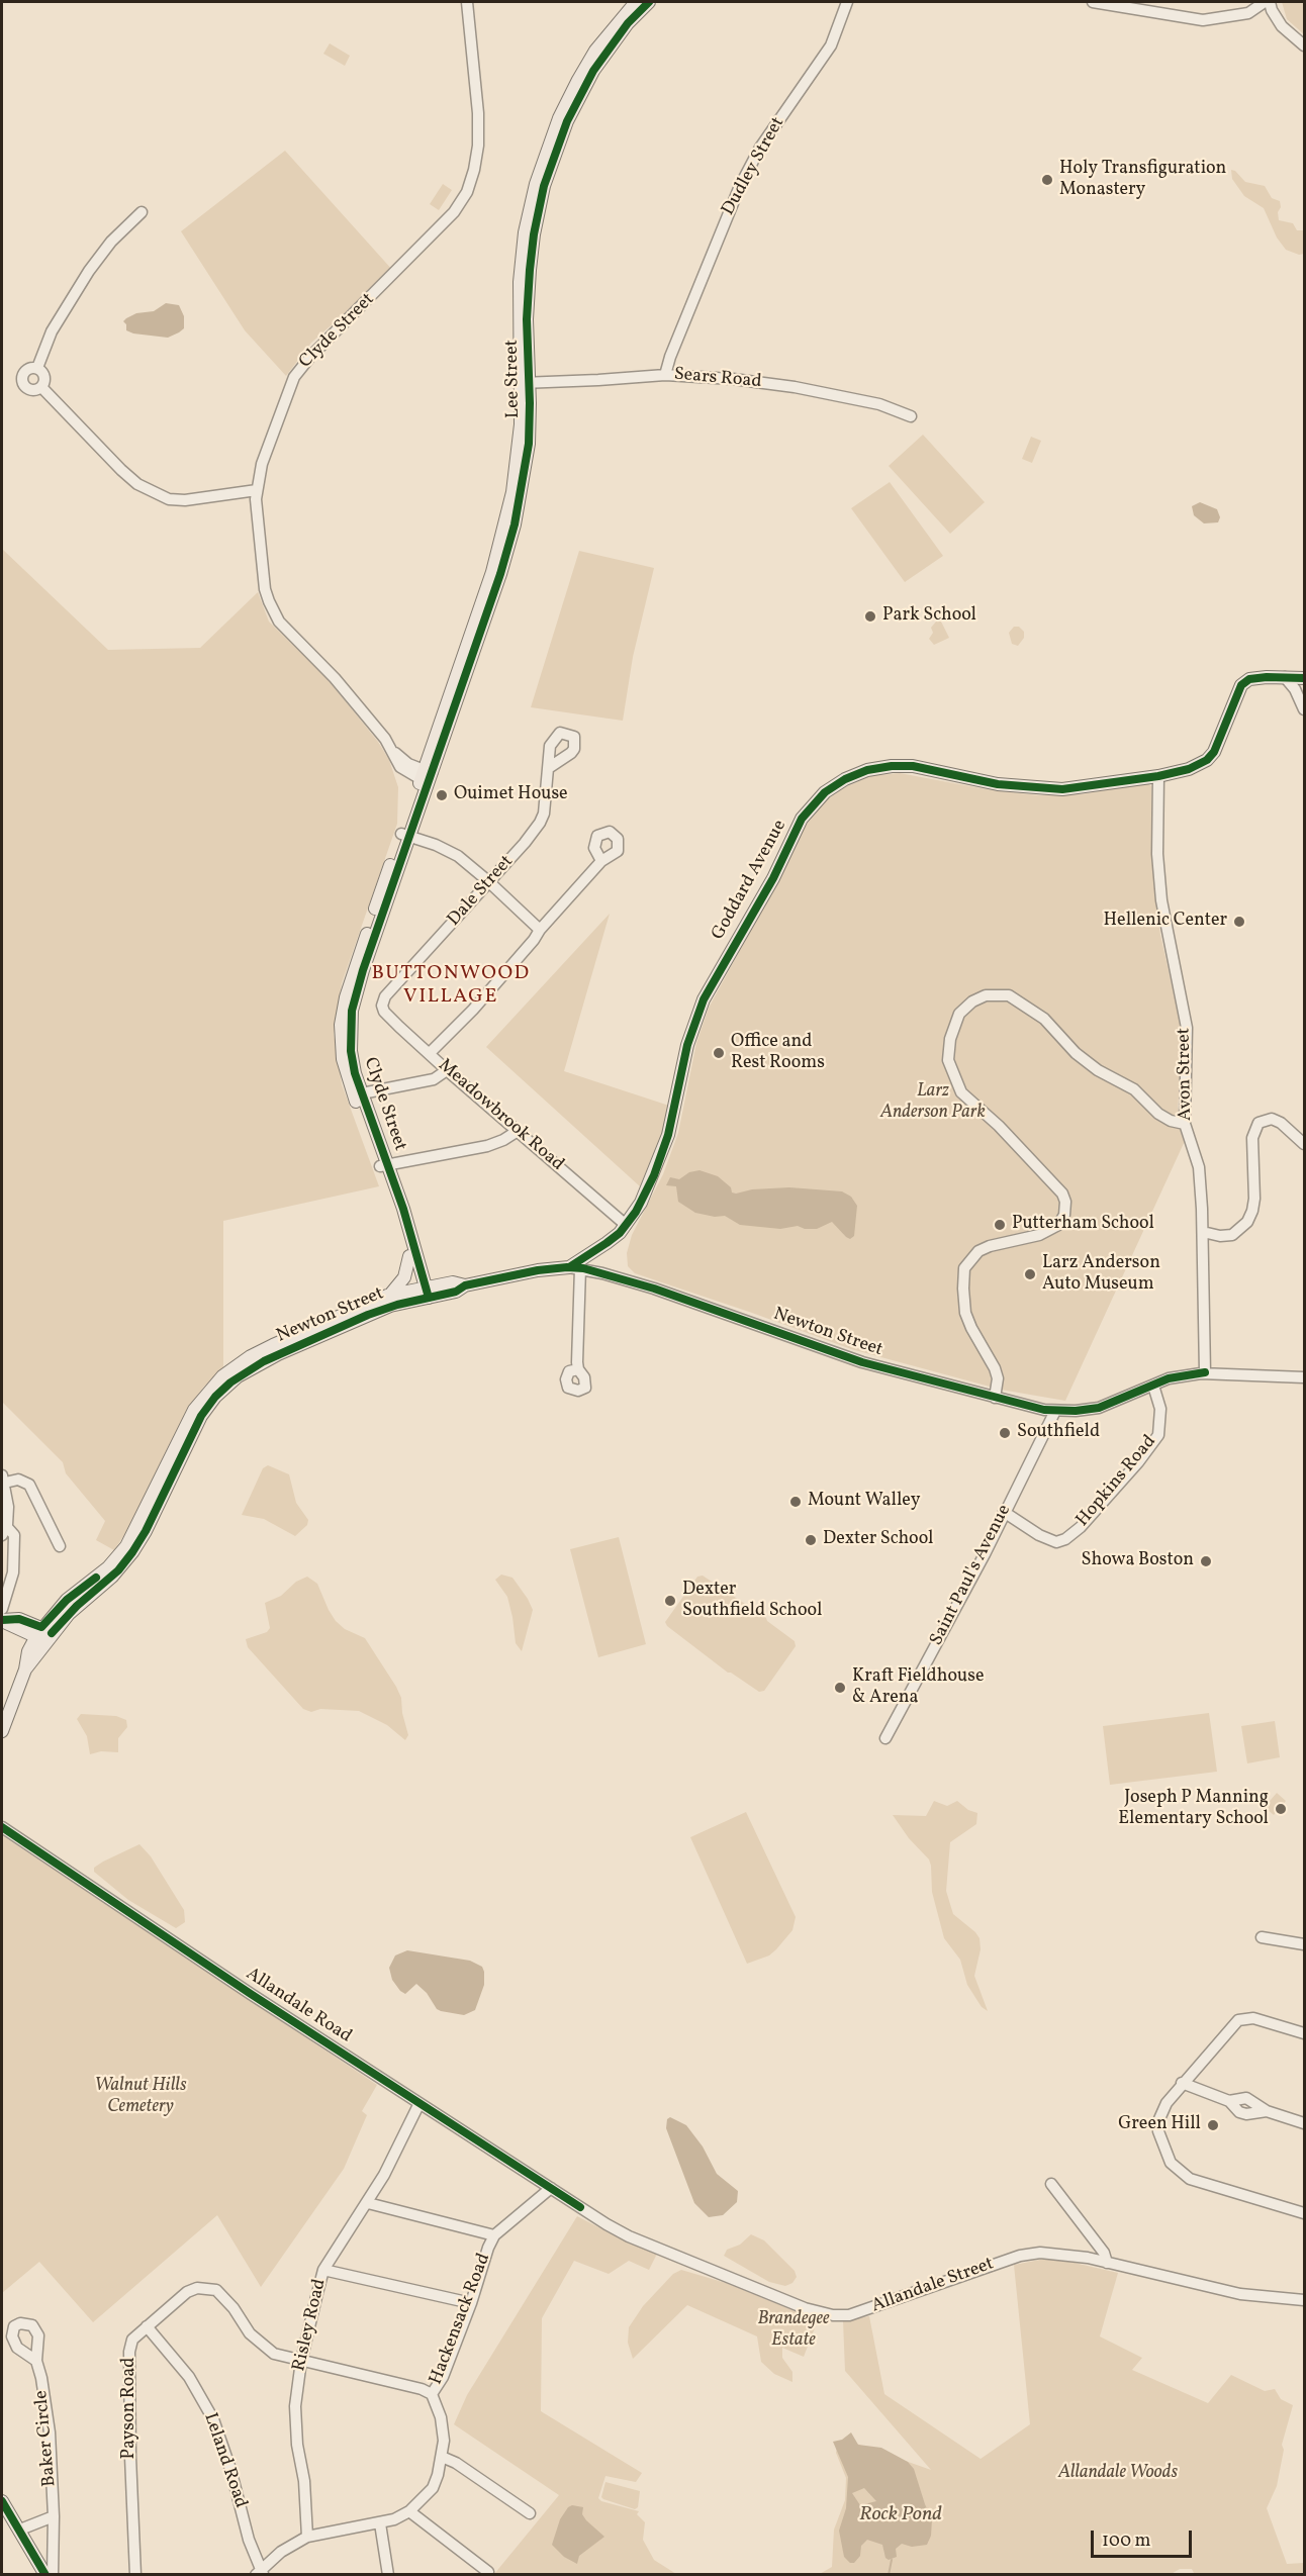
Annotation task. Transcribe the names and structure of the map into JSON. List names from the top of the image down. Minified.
{"streets":{"main road":["Clyde Street","Lee Street","Goddard Avenue","Newton Street"],"street":["Dudley Street","Sears Road","Dale Street","Avon Street","Meadowbrook Road","Hopkins Road","Saint Paul's Avenue","Allandale Road","Allandale Street","Hackensack Road","Risley Road","Payson Road","Baker Circle","Leland Road"]},"crossings":[["Dudley Street","Sears Road"],["Clyde Street","Lee Street"],["Clyde Street","Newton Street"],["Lee Street","Sears Road"],["Goddard Avenue","Avon Street"],["Goddard Avenue","Meadowbrook Road"],["Goddard Avenue","Newton Street"],["Dale Street","Meadowbrook Road"],["Avon Street","Newton Street"],["Newton Street","Hopkins Road"],["Newton Street","Saint Paul's Avenue"],["Hopkins Road","Saint Paul's Avenue"],["Allandale Road","Allandale Street"],["Allandale Road","Hackensack Road"],["Allandale Road","Risley Road"],["Hackensack Road","Risley Road"],["Hackensack Road","Payson Road"],["Hackensack Road","Leland Road"],["Risley Road","Payson Road"],["Payson Road","Leland Road"]],"districts":["BUTTONWOOD VILLAGE"],"water":["Rock Pond"],"parks":["Larz Anderson Park","Walnut Hills Cemetery","Brandegee Estate","Allandale Woods"],"places":["Holy Transfiguration Monastery","Park School","Ouimet House","Hellenic Center","Office and Rest Rooms","Putterham School","Larz Anderson Auto Museum","Southfield","Mount Walley","Dexter School","Showa Boston","Dexter Southfield School","Kraft Fieldhouse & Arena","Joseph P Manning Elementary School","Green Hill"],"scale_bar":"100 m"}
